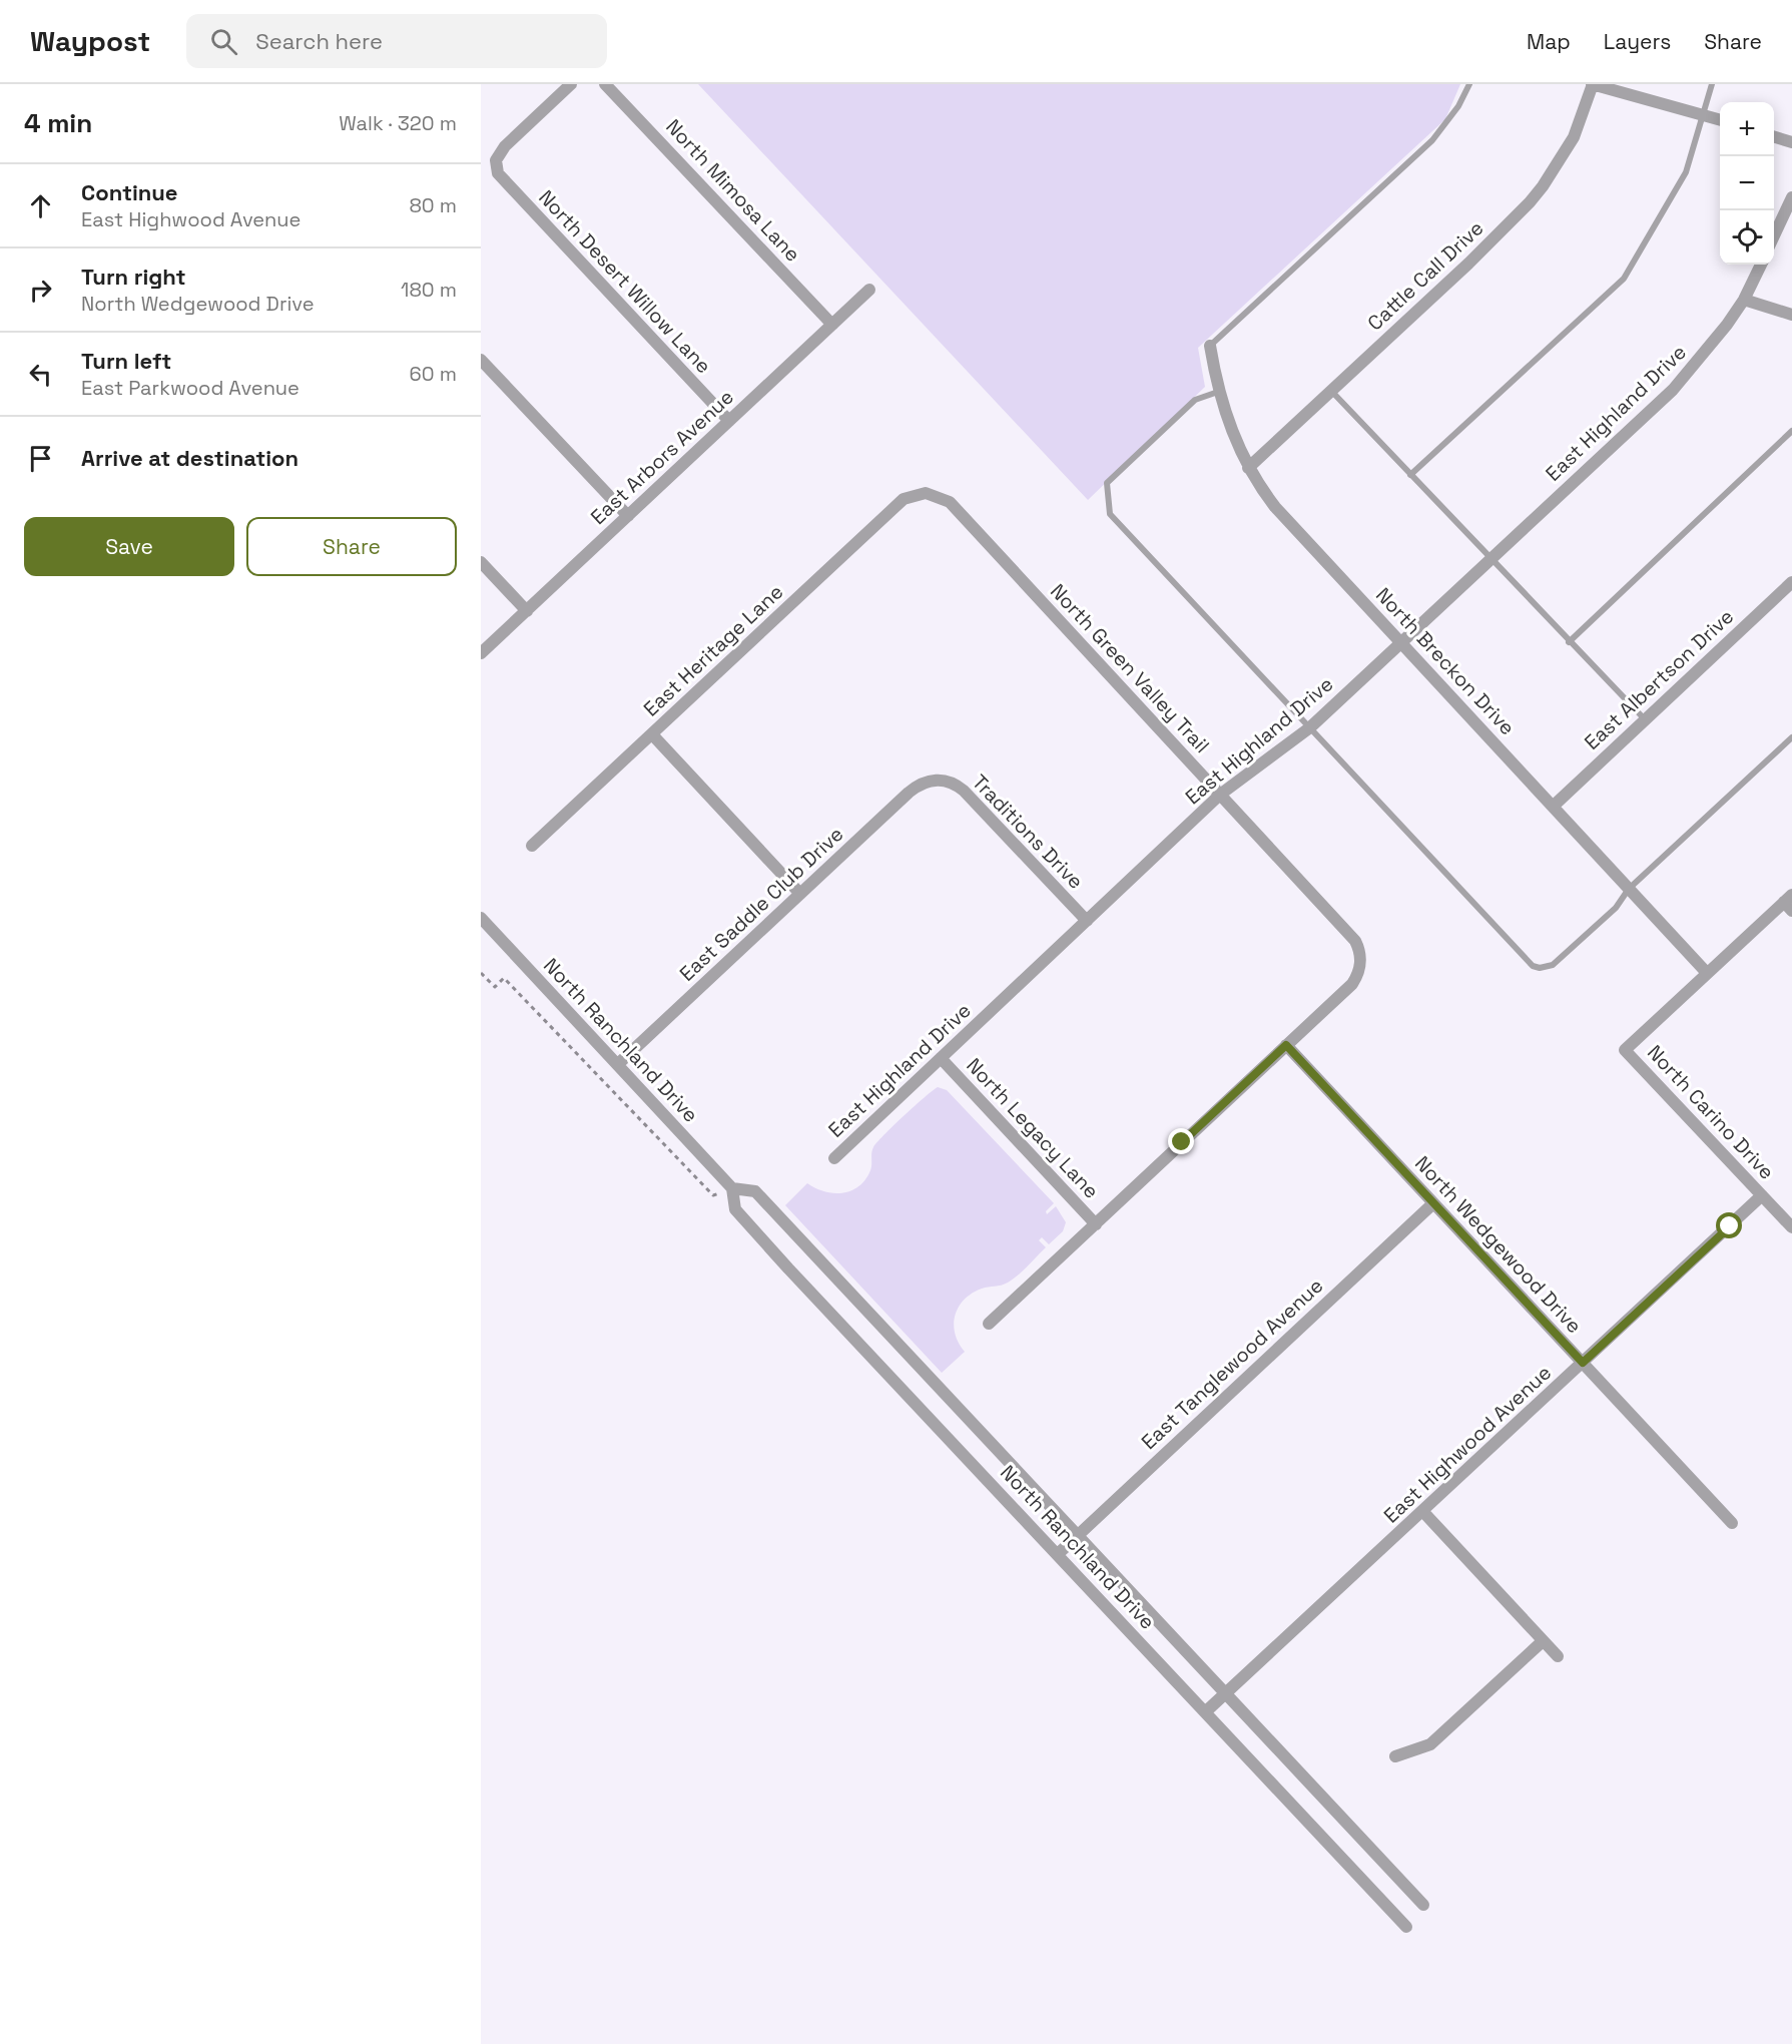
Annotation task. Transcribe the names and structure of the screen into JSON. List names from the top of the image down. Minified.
{"streets":{"street":["North Mimosa Lane","Cattle Call Drive","North Desert Willow Lane","East Highland Drive","East Arbors Avenue","East Heritage Lane","North Breckon Drive","North Green Valley Trail","East Albertson Drive","Traditions Drive","East Saddle Club Drive","North Ranchland Drive","North Carino Drive","North Legacy Lane","North Wedgewood Drive","East Tanglewood Avenue","East Highwood Avenue"]},"crossings":[["North Mimosa Lane","East Arbors Avenue"],["Cattle Call Drive","North Breckon Drive"],["North Desert Willow Lane","East Arbors Avenue"],["East Highland Drive","North Breckon Drive"],["East Highland Drive","North Green Valley Trail"],["East Highland Drive","Traditions Drive"],["East Highland Drive","North Legacy Lane"],["East Heritage Lane","North Green Valley Trail"],["North Breckon Drive","East Albertson Drive"],["North Breckon Drive","North Carino Drive"],["North Green Valley Trail","North Wedgewood Drive"],["Traditions Drive","East Saddle Club Drive"],["East Saddle Club Drive","North Ranchland Drive"],["North Ranchland Drive","East Tanglewood Avenue"],["North Ranchland Drive","East Highwood Avenue"],["North Carino Drive","East Highwood Avenue"],["North Wedgewood Drive","East Tanglewood Avenue"],["North Wedgewood Drive","East Highwood Avenue"]],"page":{"header":"Waypost","search":"Search here","nav":["Map","Layers","Share"],"heading":["4 min","Walk · 320 m"],"map_buttons":["+","−"],"list":[["Continue","East Highwood Avenue","80 m"],["Turn right","North Wedgewood Drive","180 m"],["Turn left","East Parkwood Avenue","60 m"],"Arrive at destination"],"buttons":["Save","Share"]}}
